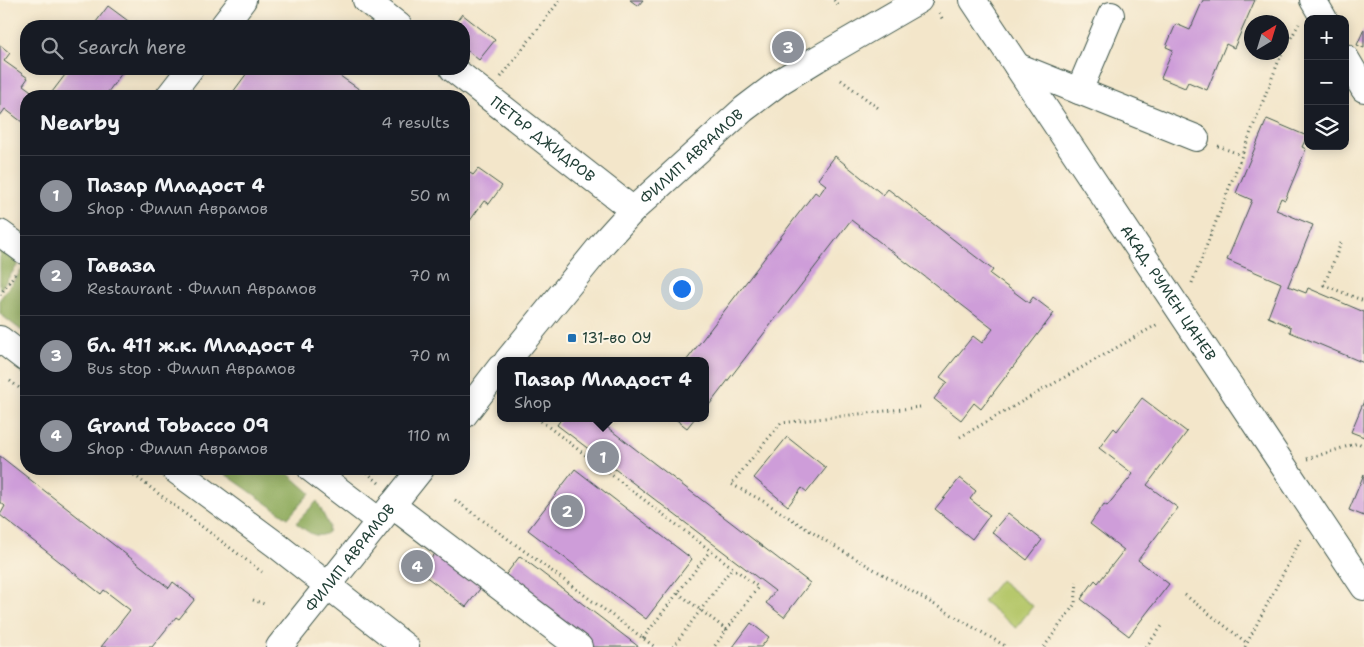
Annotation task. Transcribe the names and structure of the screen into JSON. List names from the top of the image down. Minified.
{"streets":{"street":["ПЕТЪР ДЖИДРОВ","ФИЛИП АВРАМОВ","АКАД. РУМЕН ЦАНЕВ"]},"crossings":[["ПЕТЪР ДЖИДРОВ","ФИЛИП АВРАМОВ"]],"places":{"transit":["131-во ОУ"]},"north":"top right","page":{"map_buttons":["+","−"],"search":"Search here","pins":["3","1","2","4"],"heading":["Nearby","4 results"],"list":[{"mark":"1","name":"Пазар Младост 4","note":"Shop · Филип Аврамов","value":"50 m"},{"mark":"2","name":"Гаваза","note":"Restaurant · Филип Аврамов","value":"70 m"},{"mark":"3","name":"бл. 411 ж.к. Младост 4","note":"Bus stop · Филип Аврамов","value":"70 m"},{"mark":"4","name":"Grand Tobacco 09","note":"Shop · Филип Аврамов","value":"110 m"}],"popup":["Пазар Младост 4","Shop"]}}
